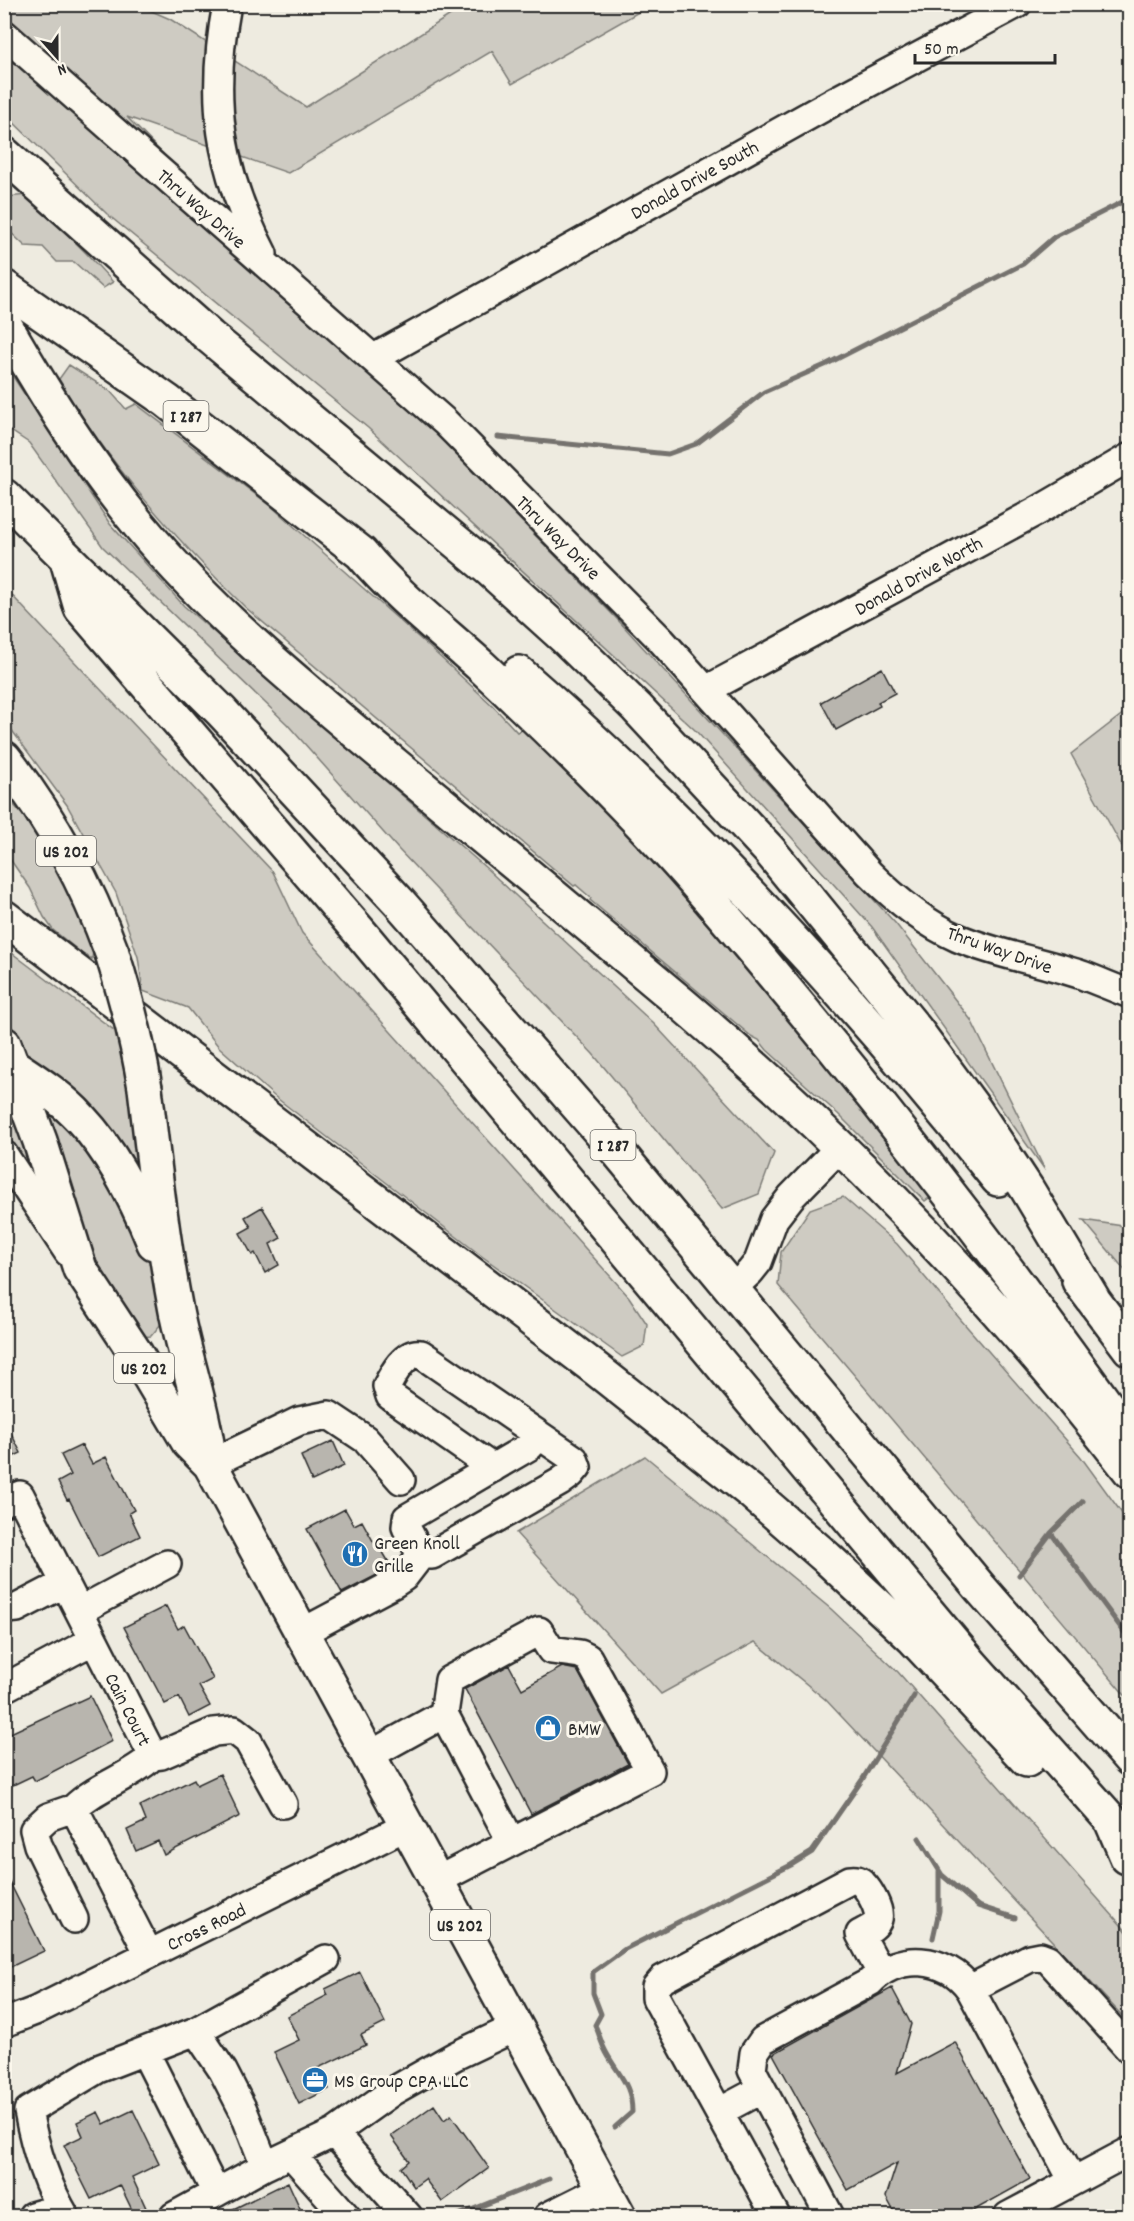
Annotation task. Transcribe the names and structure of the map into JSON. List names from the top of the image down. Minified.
{"streets":{"highway":["I 287","US 202"],"street":["Donald Drive South","Thru Way Drive","Donald Drive North","Cain Court","Cross Road"]},"crossings":[["Donald Drive South","Thru Way Drive"],["Thru Way Drive","Donald Drive North"],["US 202","Cross Road"]],"places":{"restaurant":["Green Knoll Grille"],"shop":["BMW"],"office":["MS Group CPA LLC"]},"scale_bar":"50 m","north":"bottom"}
